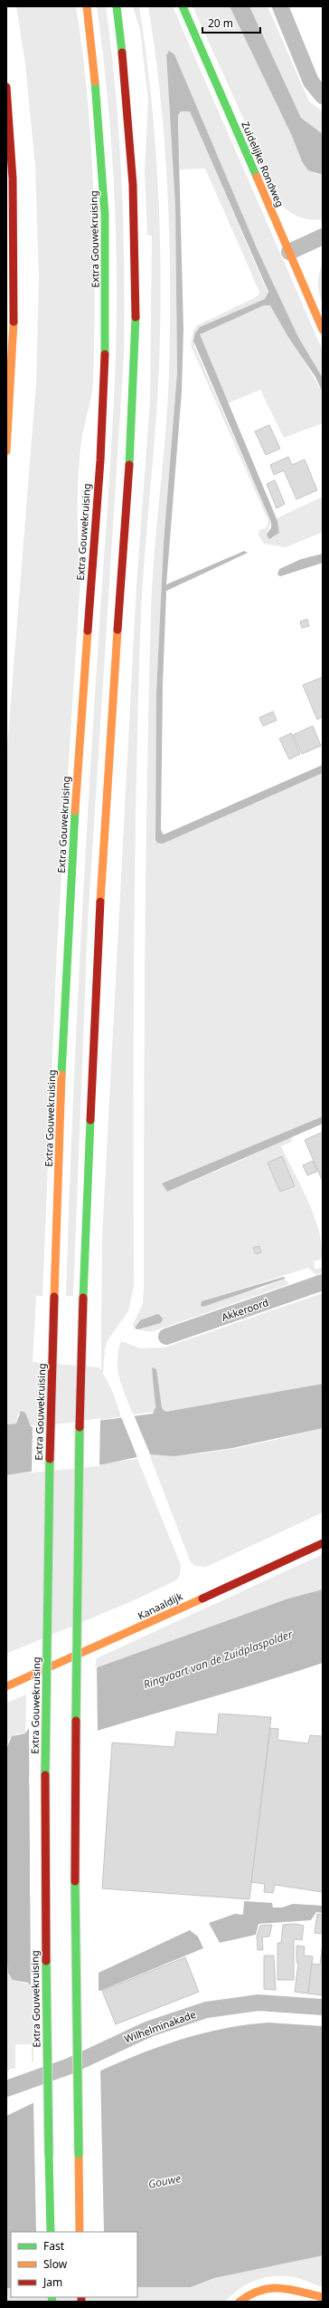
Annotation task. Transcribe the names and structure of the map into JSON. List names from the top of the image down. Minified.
{"streets":{"main road":["Zuidelijke Rondweg","Extra Gouwekruising","Kanaaldijk"],"street":["Akkeroord","Wilhelminakade"]},"water":["Ringvaart van de Zuidplaspolder","Gouwe"],"legend":["Fast","Slow","Jam"],"scale_bar":"20 m"}
